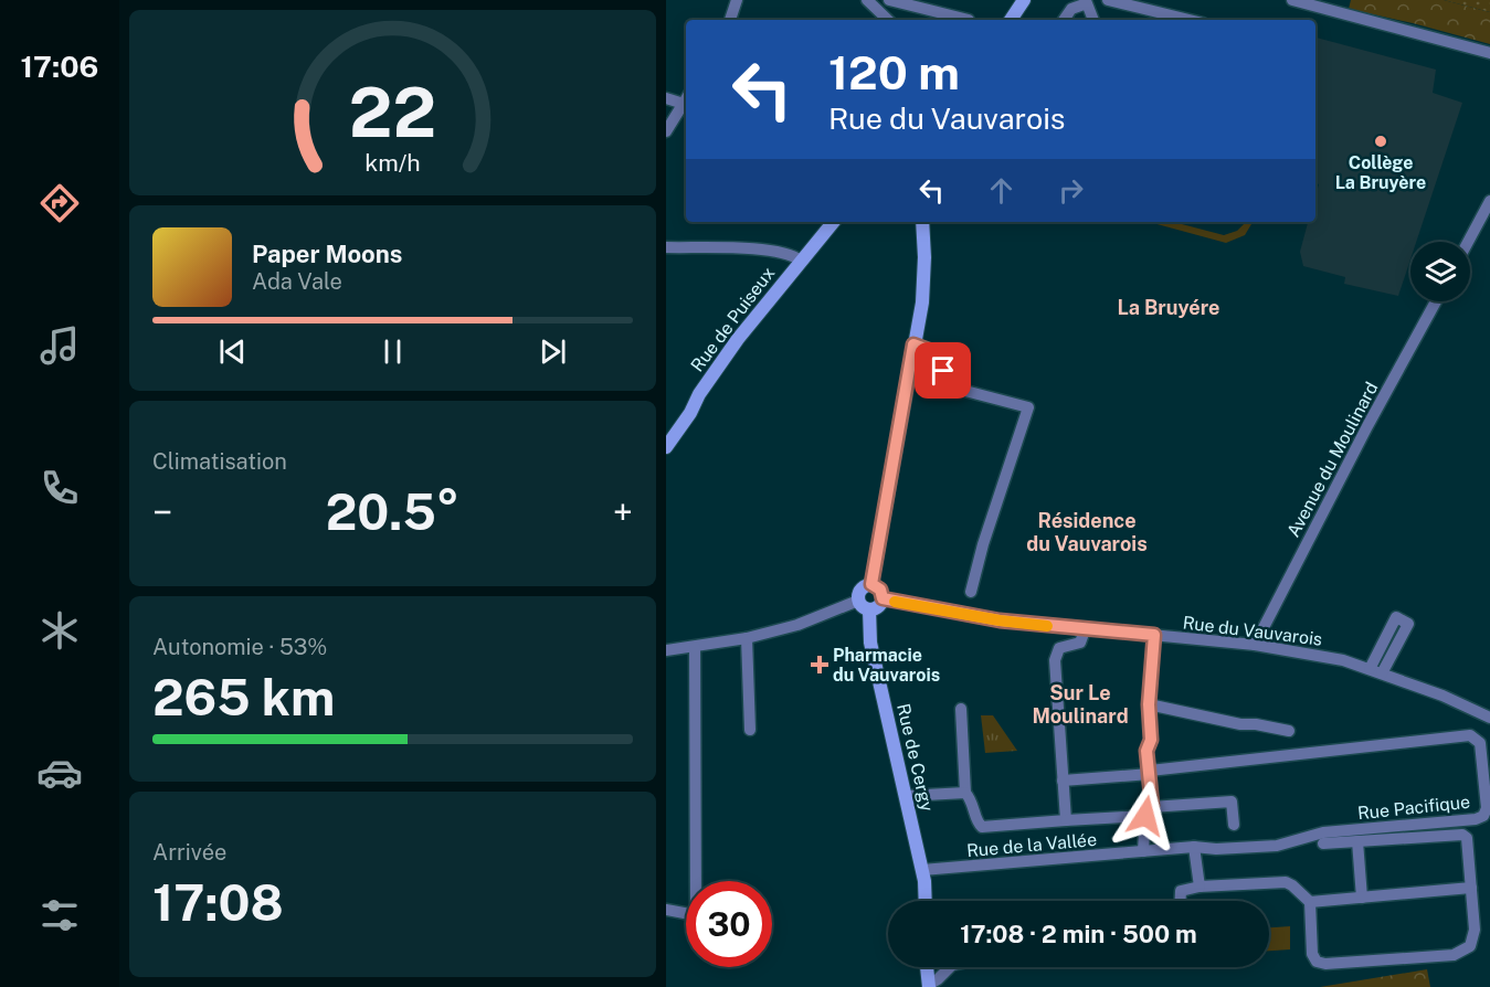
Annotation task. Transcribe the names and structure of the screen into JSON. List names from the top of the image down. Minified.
{"streets":{"street":["Rue de Puiseux","Avenue du Moulinard","Rue du Vauvarois","Rue de Cergy","Rue Pacifique","Rue de la Vallée"]},"crossings":[["Avenue du Moulinard","Rue du Vauvarois"],["Rue du Vauvarois","Rue de Cergy"],["Rue de Cergy","Rue de la Vallée"],["Rue Pacifique","Rue de la Vallée"]],"districts":["La Bruyére","Résidence du Vauvarois","Sur Le Moulinard"],"places":{"other":["Collège La Bruyère"],"health":["Pharmacie du Vauvarois"]},"page":{"tabs":"17:06","turn":["120 m","Rue du Vauvarois"],"song":["Paper Moons","Ada Vale"],"tile":["Climatisation",["Autonomie · 53%","265 km"],["Arrivée","17:08"]],"heat":["−","20.5°","+"],"limit":"30","trip":"17:08 · 2 min · 500 m","gauge":["22","km/h"]}}
